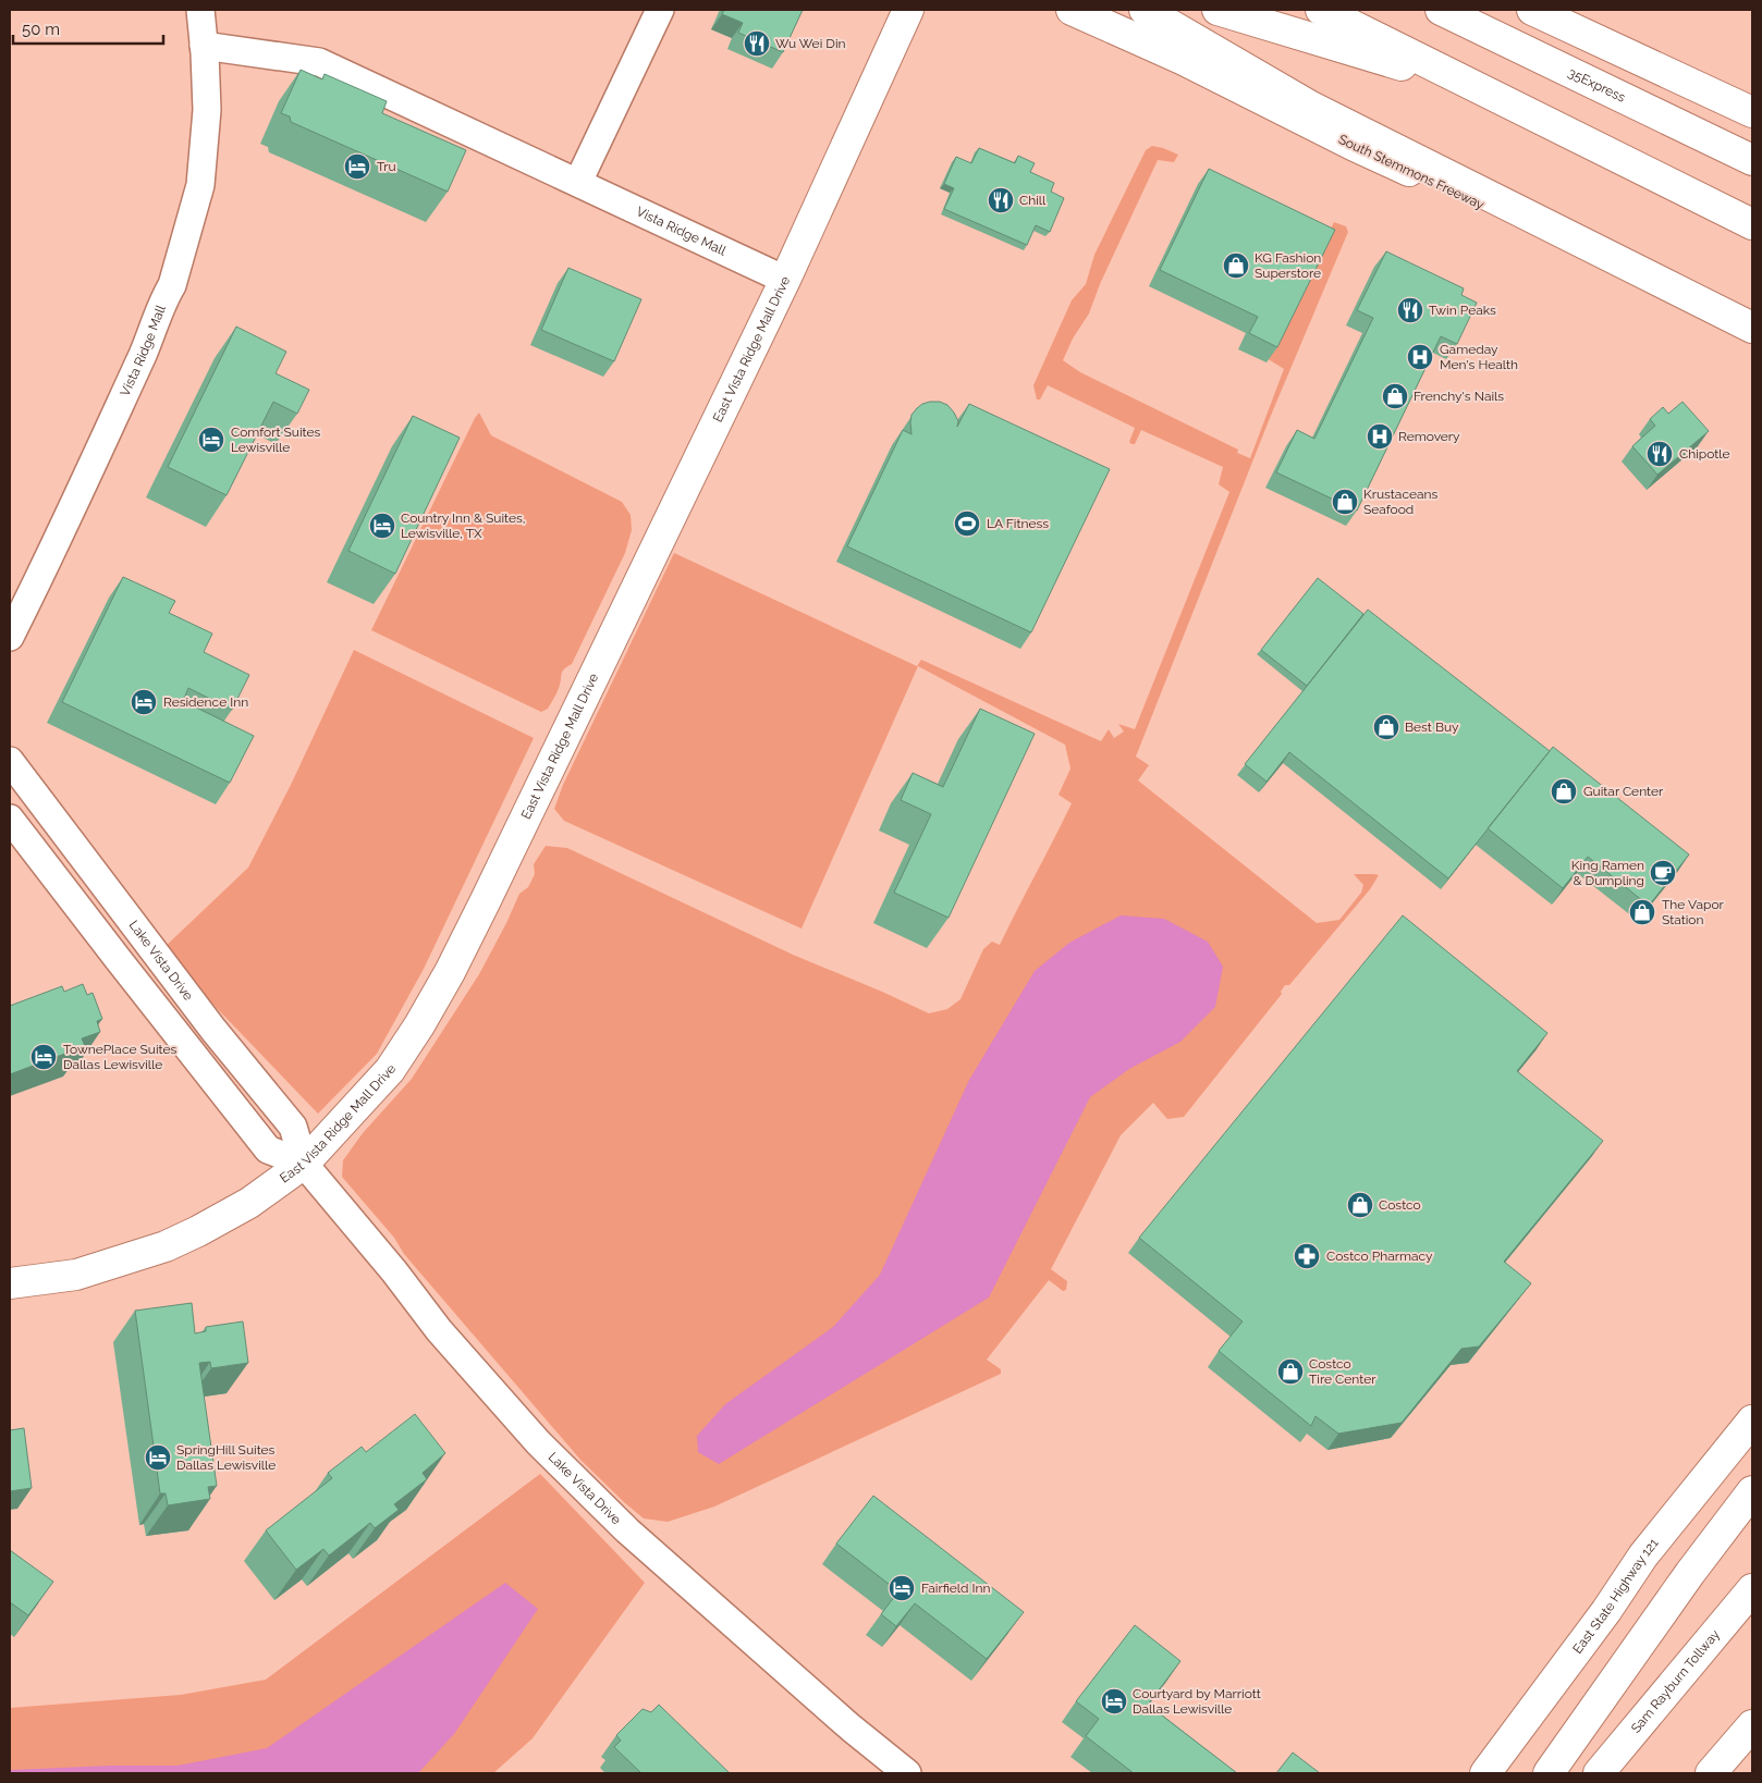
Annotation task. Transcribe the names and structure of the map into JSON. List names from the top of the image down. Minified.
{"streets":{"main road":["35Express","South Stemmons Freeway","East Vista Ridge Mall Drive","East State Highway 121","Sam Rayburn Tollway"],"street":["Vista Ridge Mall","Lake Vista Drive"]},"crossings":[["Vista Ridge Mall","East Vista Ridge Mall Drive"],["East Vista Ridge Mall Drive","Lake Vista Drive"]],"places":{"restaurant":["Wu Wei Din","Chill","Twin Peaks","Chipotle"],"hotel":["Tru","Comfort Suites Lewisville","Country Inn & Suites, Lewisville, TX","Residence Inn","TownePlace Suites Dallas Lewisville","SpringHill Suites Dallas Lewisville","Fairfield Inn","Courtyard by Marriott Dallas Lewisville"],"shop":["KG Fashion Superstore","Frenchy's Nails","Krustaceans Seafood","Best Buy","Guitar Center","The Vapor Station","Costco","Costco Tire Center"],"hospital":["Gameday Men's Health","Removery"],"sports":["LA Fitness"],"cafe":["King Ramen & Dumpling"],"pharmacy":["Costco Pharmacy"]},"scale_bar":"50 m"}
